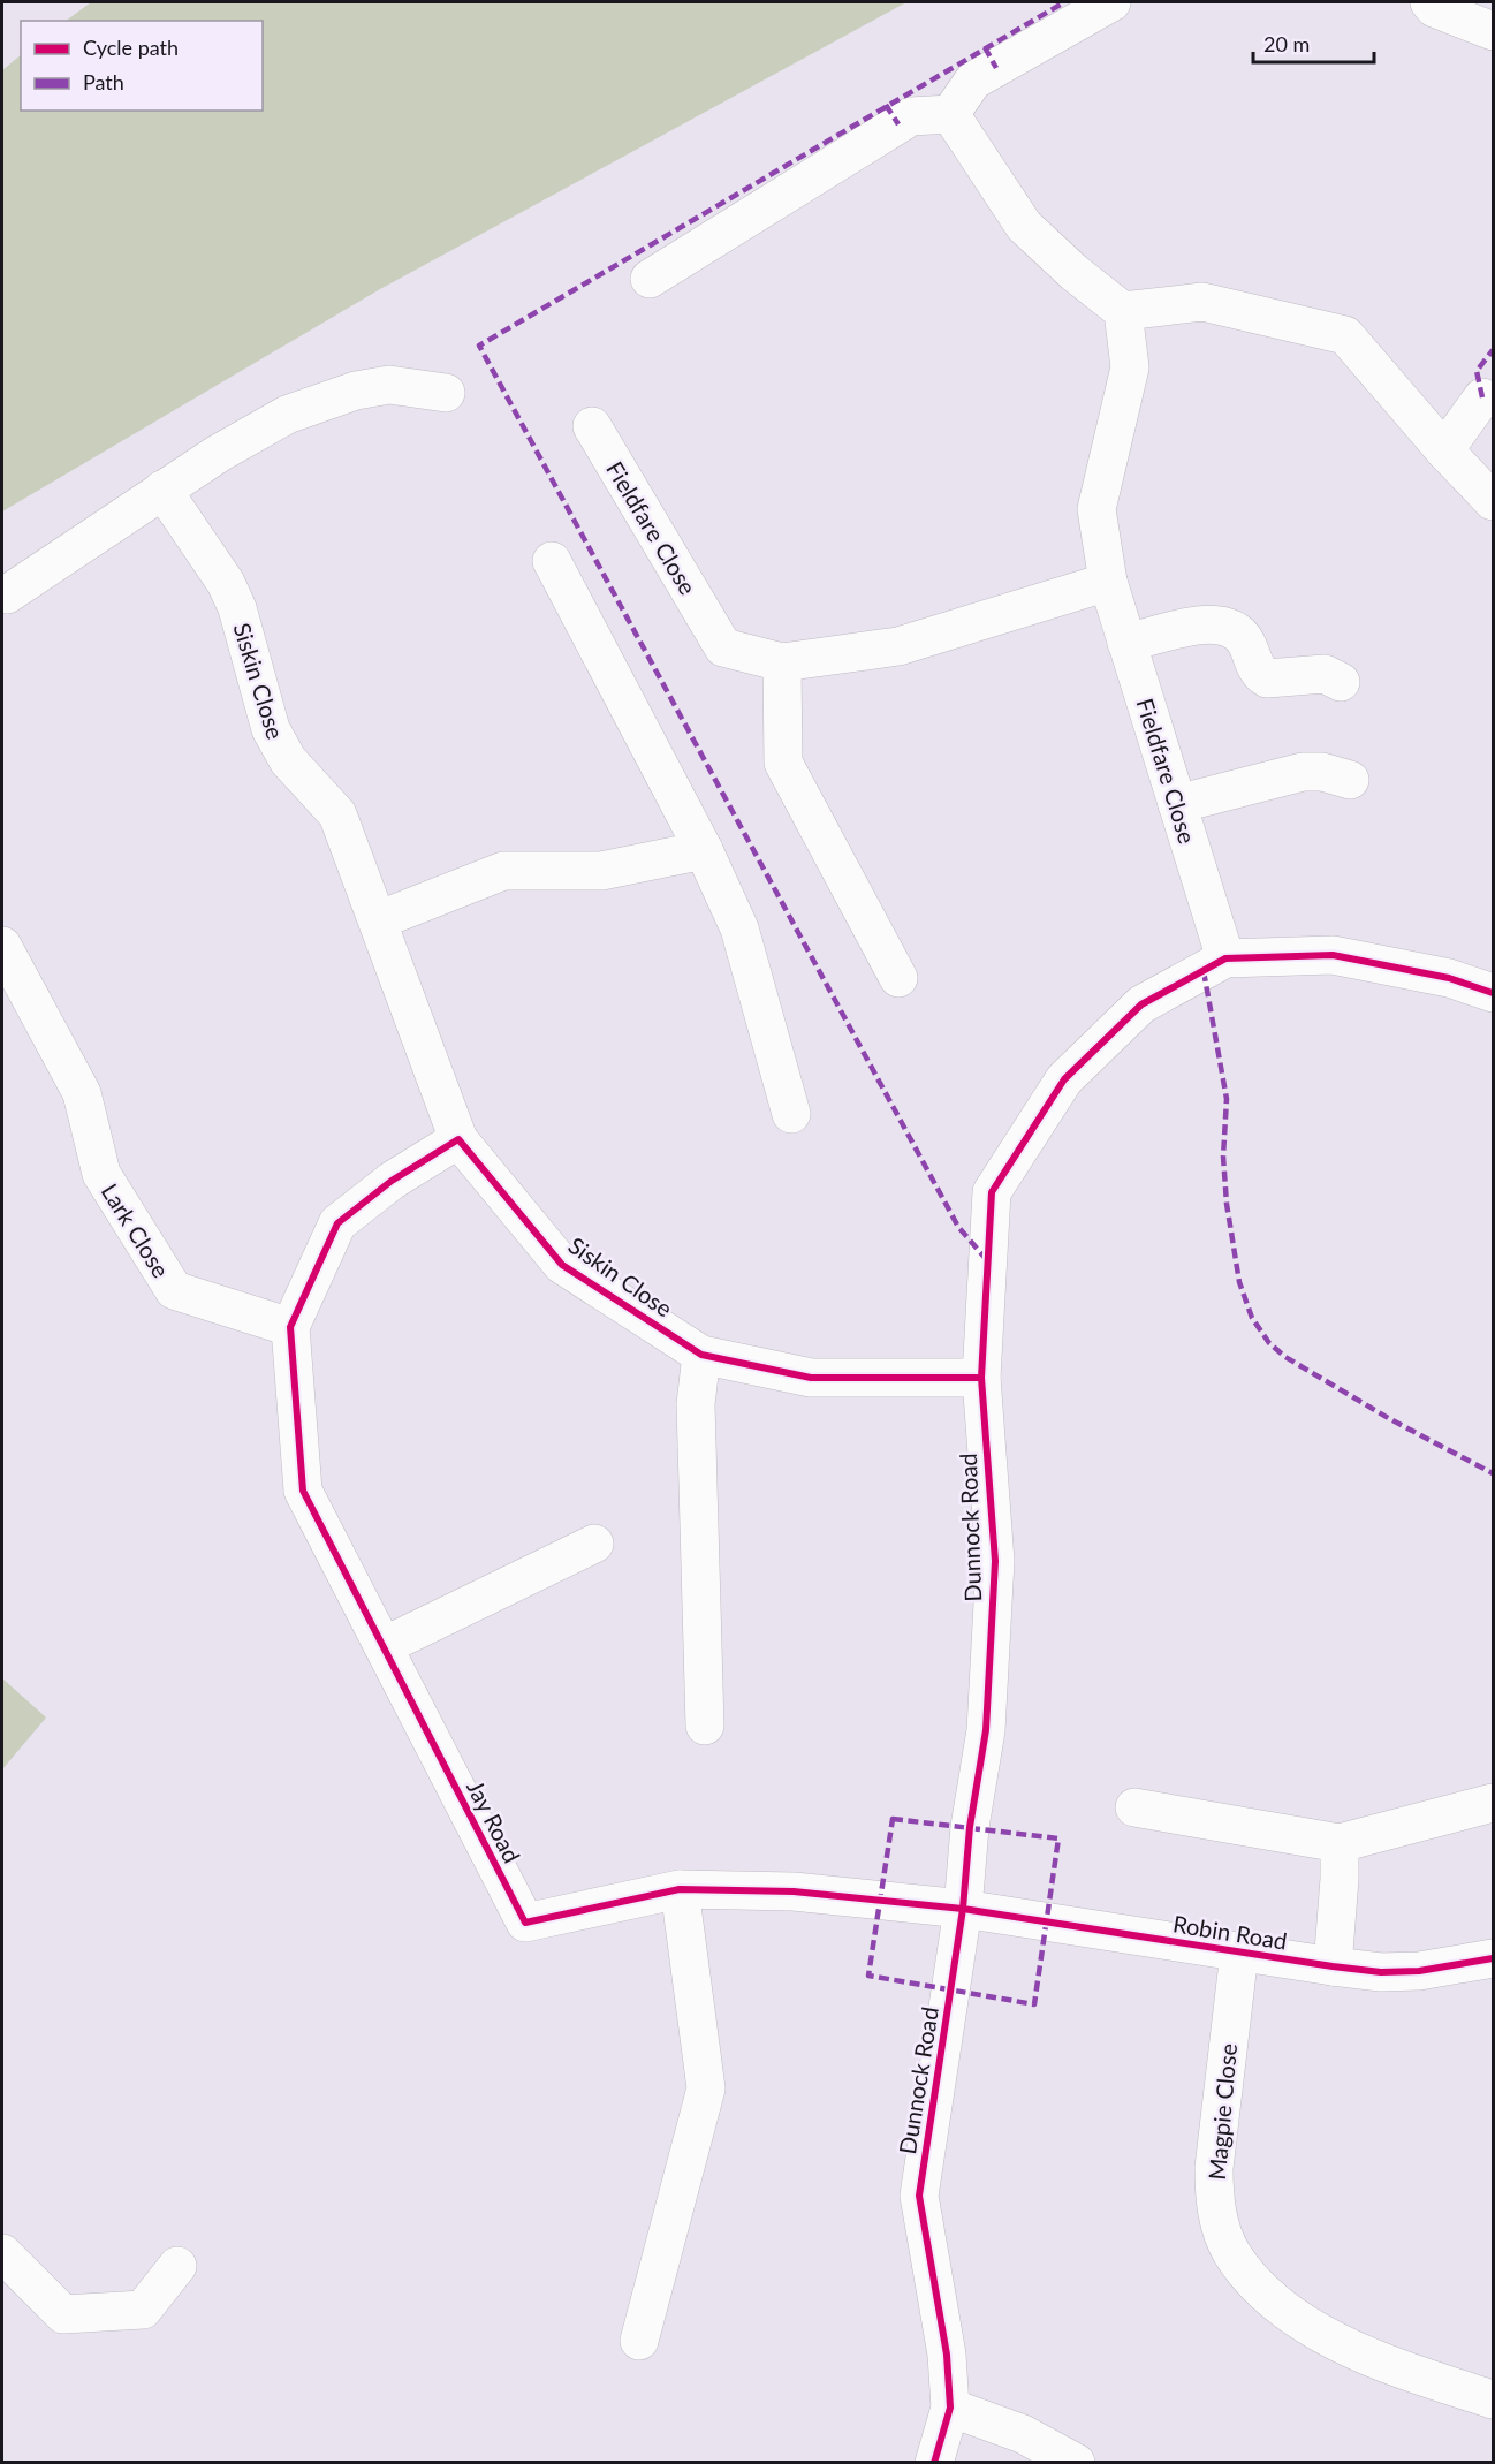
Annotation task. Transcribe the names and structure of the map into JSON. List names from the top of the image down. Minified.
{"streets":{"street":["Fieldfare Close","Siskin Close","Lark Close","Dunnock Road","Jay Road","Robin Road","Magpie Close"]},"crossings":[["Fieldfare Close","Dunnock Road"],["Siskin Close","Dunnock Road"],["Lark Close","Jay Road"],["Dunnock Road","Jay Road"],["Dunnock Road","Robin Road"],["Jay Road","Robin Road"],["Robin Road","Magpie Close"]],"legend":["Cycle path","Path"],"scale_bar":"20 m"}
